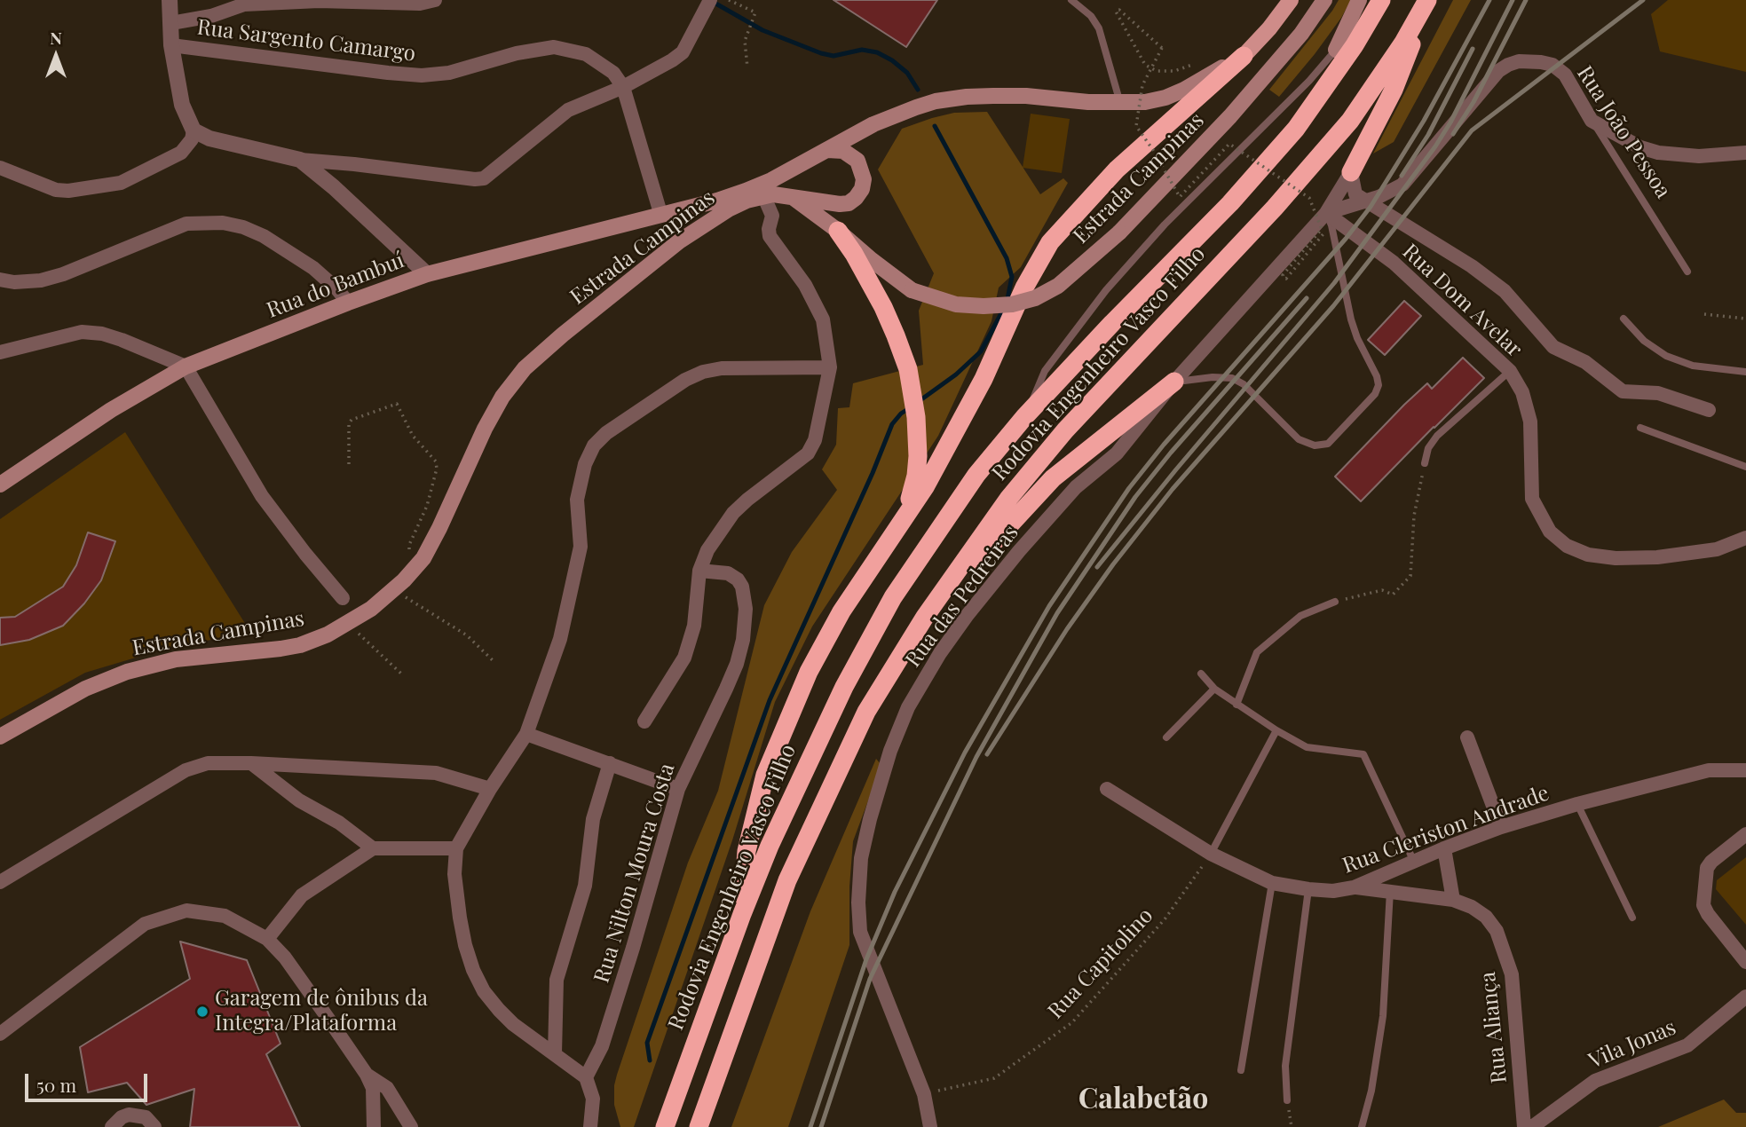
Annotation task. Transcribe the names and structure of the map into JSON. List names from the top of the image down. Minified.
{"streets":{"highway":["Rodovia Engenheiro Vasco Filho"],"main road":["Estrada Campinas","Rua do Bambuí"],"street":["Rua Sargento Camargo","Rua João Pessoa","Rua Dom Avelar","Rua das Pedreiras","Rua Cleriston Andrade","Rua Nilton Moura Costa","Rua Aliança","Vila Jonas"],"path":["Rua Capitolino"]},"crossings":[["Rua Sargento Camargo","Rua do Bambuí"],["Rua João Pessoa","Rua Dom Avelar"],["Rua João Pessoa","Rua das Pedreiras"],["Estrada Campinas","Rua do Bambuí"],["Rua Dom Avelar","Rua das Pedreiras"],["Rua das Pedreiras","Rua Capitolino"],["Rua Cleriston Andrade","Rua Capitolino"],["Rua Cleriston Andrade","Rua Aliança"]],"districts":["Calabetão"],"places":["Garagem de ônibus da Integra/Plataforma"],"scale_bar":"50 m","north":"top"}
